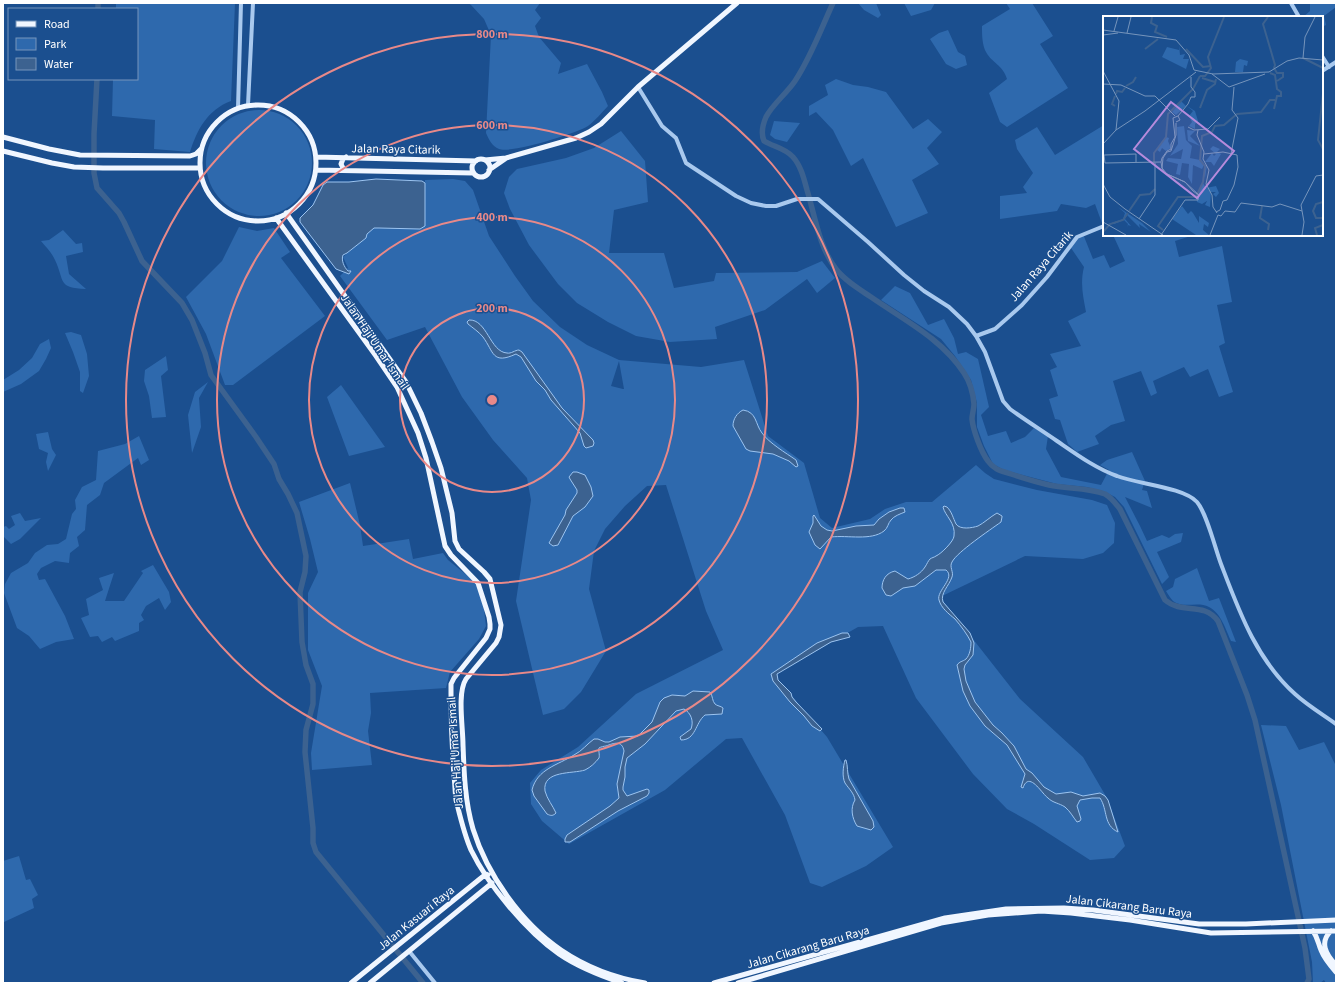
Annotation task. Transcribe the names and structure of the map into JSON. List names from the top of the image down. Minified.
{"streets":{"main road":["Jalan Raya Citarik","Jalan Haji Umar Ismail","Jalan Cikarang Baru Raya","Jalan Kasuari Raya"]},"crossings":[["Jalan Raya Citarik","Jalan Haji Umar Ismail"],["Jalan Haji Umar Ismail","Jalan Kasuari Raya"]],"legend":["Road","Park","Water"],"rings":["800 m","600 m","400 m","200 m"]}
